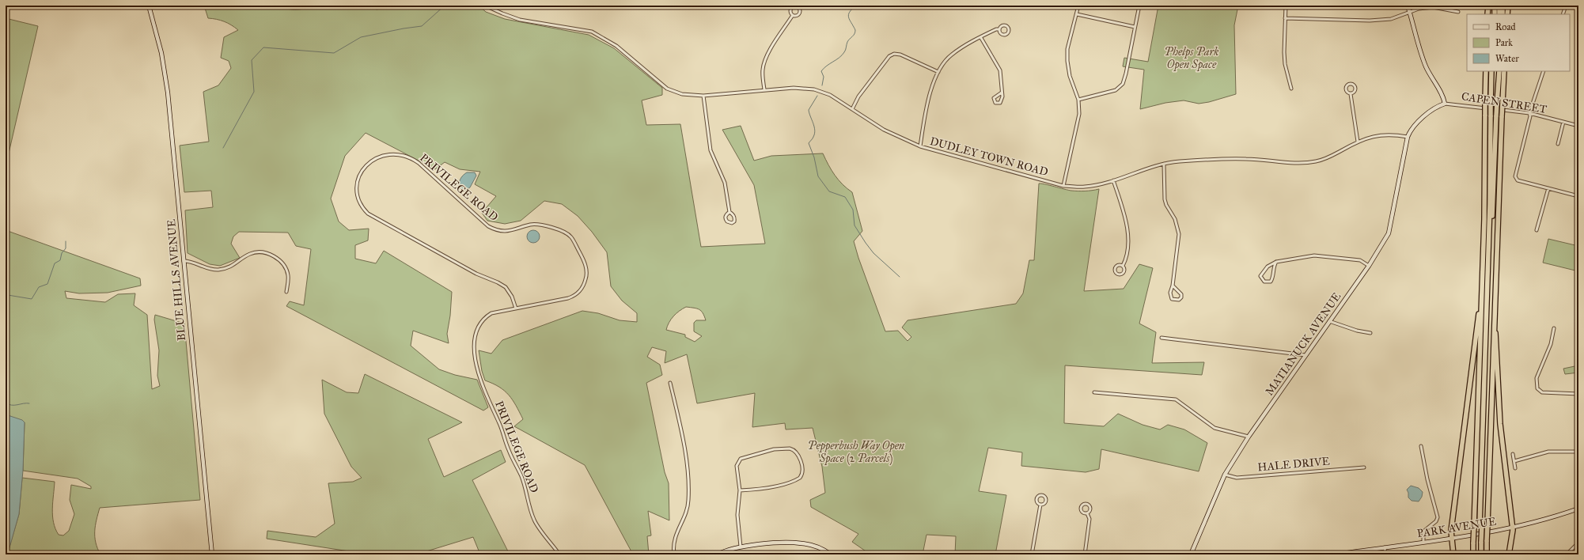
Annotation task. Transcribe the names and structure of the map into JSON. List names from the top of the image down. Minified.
{"streets":{"main road":["BLUE HILLS AVENUE","MATIANUCK AVENUE","PARK AVENUE"],"street":["CAPEN STREET","DUDLEY TOWN ROAD","PRIVILEGE ROAD","HALE DRIVE"]},"crossings":[["DUDLEY TOWN ROAD","MATIANUCK AVENUE"],["MATIANUCK AVENUE","HALE DRIVE"]],"parks":["Phelps Park Open Space","Pepperbush Way Open Space (2 Parcels)"],"legend":["Road","Park","Water"]}
